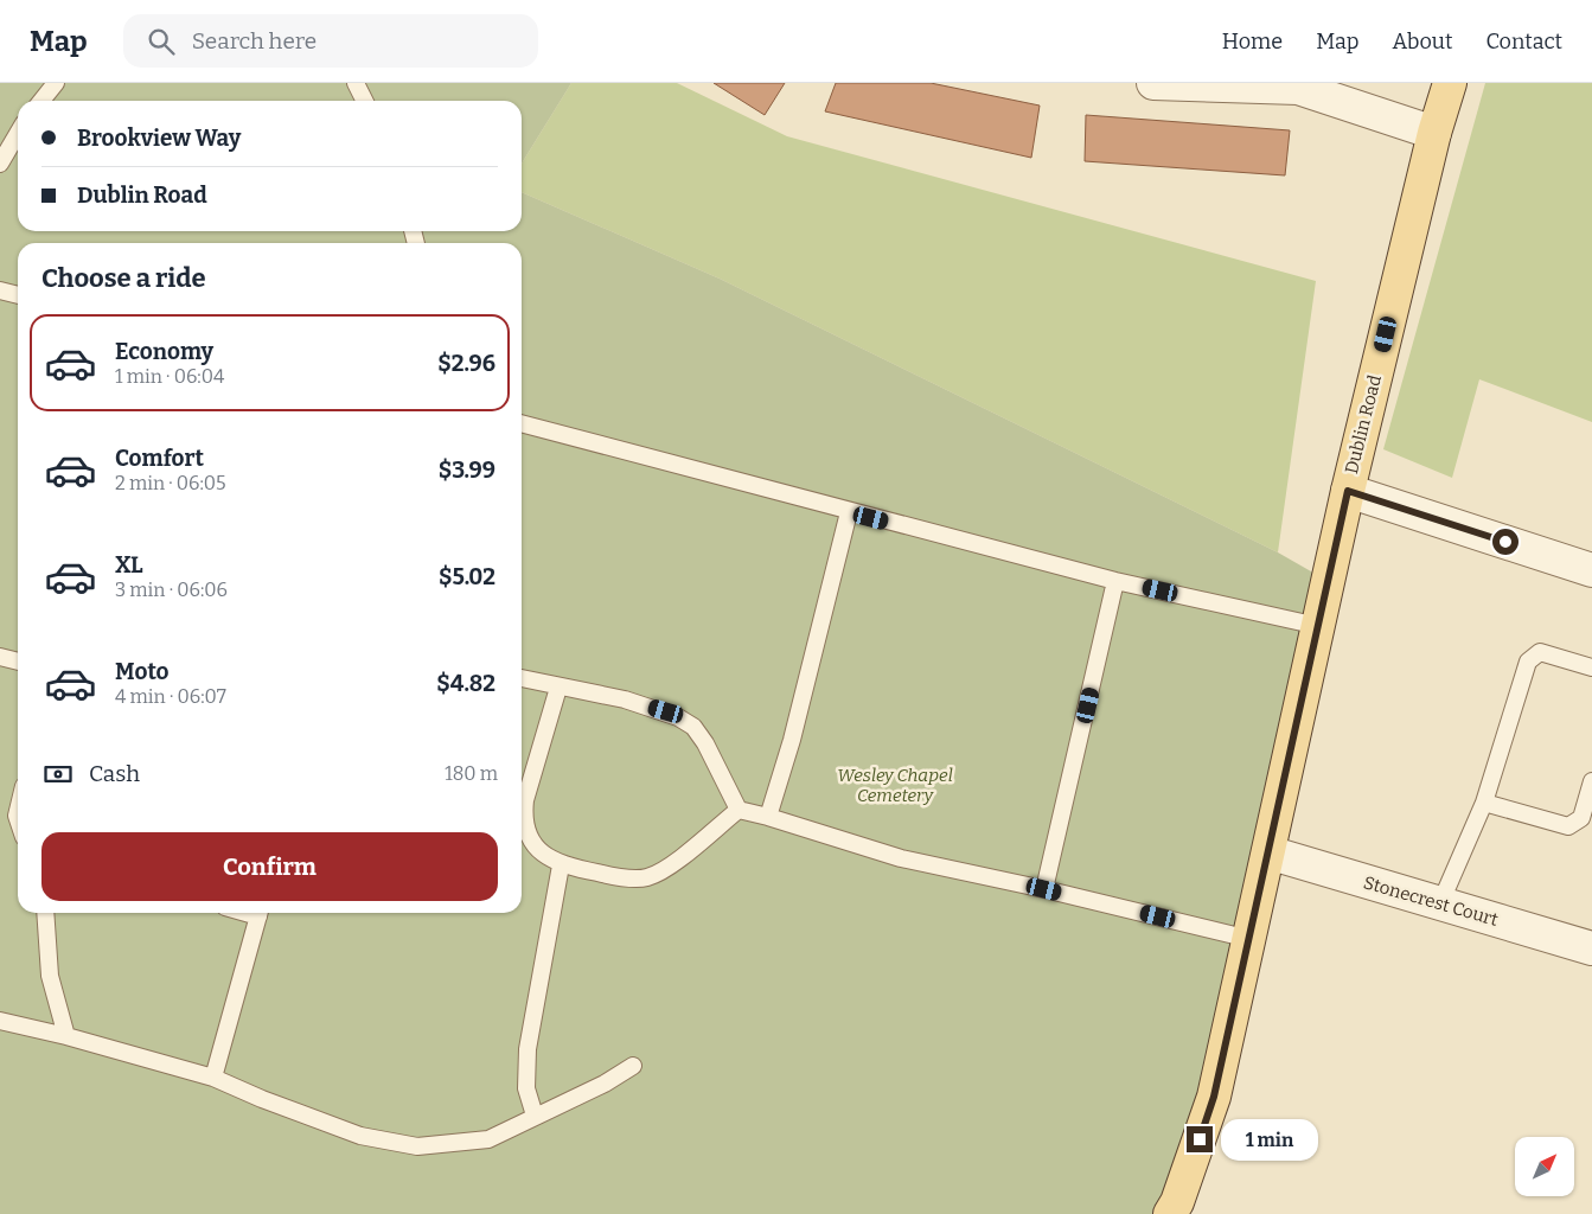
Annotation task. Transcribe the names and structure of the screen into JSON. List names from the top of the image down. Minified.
{"streets":{"main road":["Dublin Road"],"street":["Stonecrest Court"]},"crossings":[["Dublin Road","Stonecrest Court"]],"parks":["Wesley Chapel Cemetery"],"north":"top right","page":{"header":"Map","search":"Search here","nav":["Home","Map","About","Contact"],"banner":["Brookview Way","Dublin Road"],"heading":"Choose a ride","list":[{"name":"Economy","note":"1 min · 06:04","value":"$2.96"},{"name":"Comfort","note":"2 min · 06:05","value":"$3.99"},{"name":"XL","note":"3 min · 06:06","value":"$5.02"},{"name":"Moto","note":"4 min · 06:07","value":"$4.82"}],"pay":["Cash","180 m"],"buttons":"Confirm","bubble":"1 min"}}
